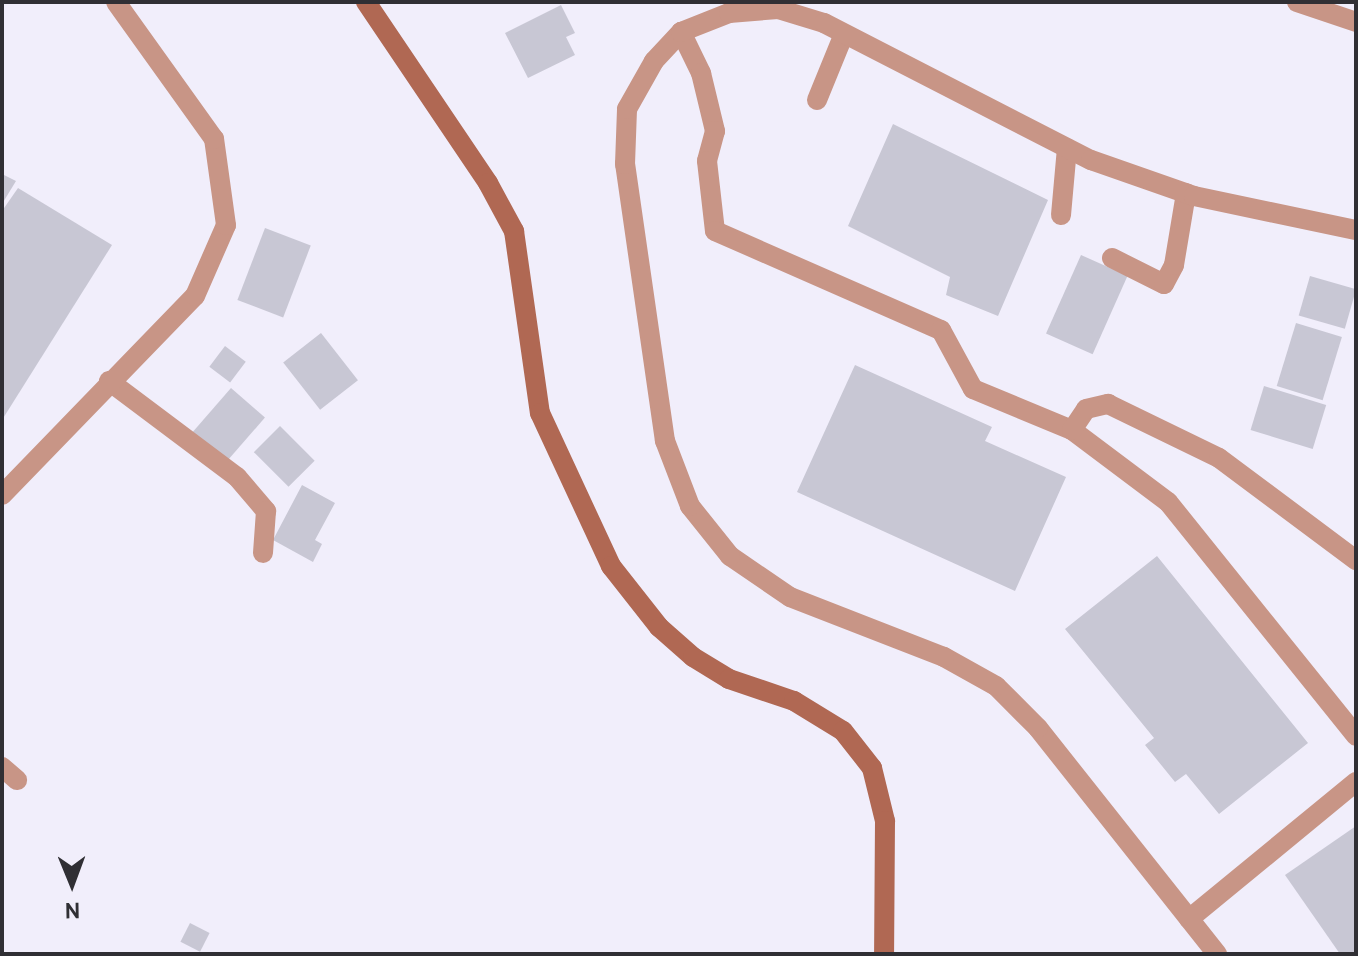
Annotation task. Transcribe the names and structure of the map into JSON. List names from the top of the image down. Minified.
{"north":"bottom"}
